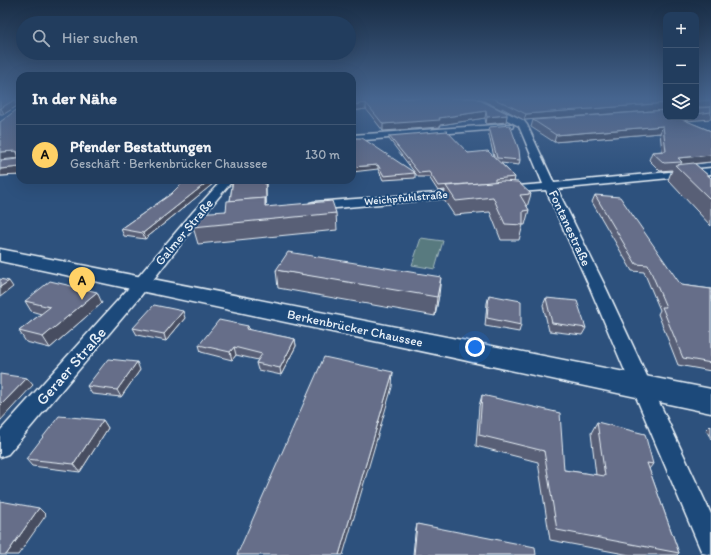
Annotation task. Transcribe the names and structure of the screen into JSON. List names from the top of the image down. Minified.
{"streets":{"main road":["Berkenbrücker Chaussee"],"street":["Weichpfuhlstraße","Fontanestraße","Galmer Straße","Geraer Straße"]},"crossings":[["Fontanestraße","Berkenbrücker Chaussee"],["Galmer Straße","Berkenbrücker Chaussee"],["Galmer Straße","Geraer Straße"],["Berkenbrücker Chaussee","Geraer Straße"]],"page":{"map_buttons":["+","−"],"search":"Hier suchen","heading":"In der Nähe","list":[{"mark":"A","name":"Pfender Bestattungen","note":"Geschäft · Berkenbrücker Chaussee","value":"130 m"}],"pins":"A"}}
